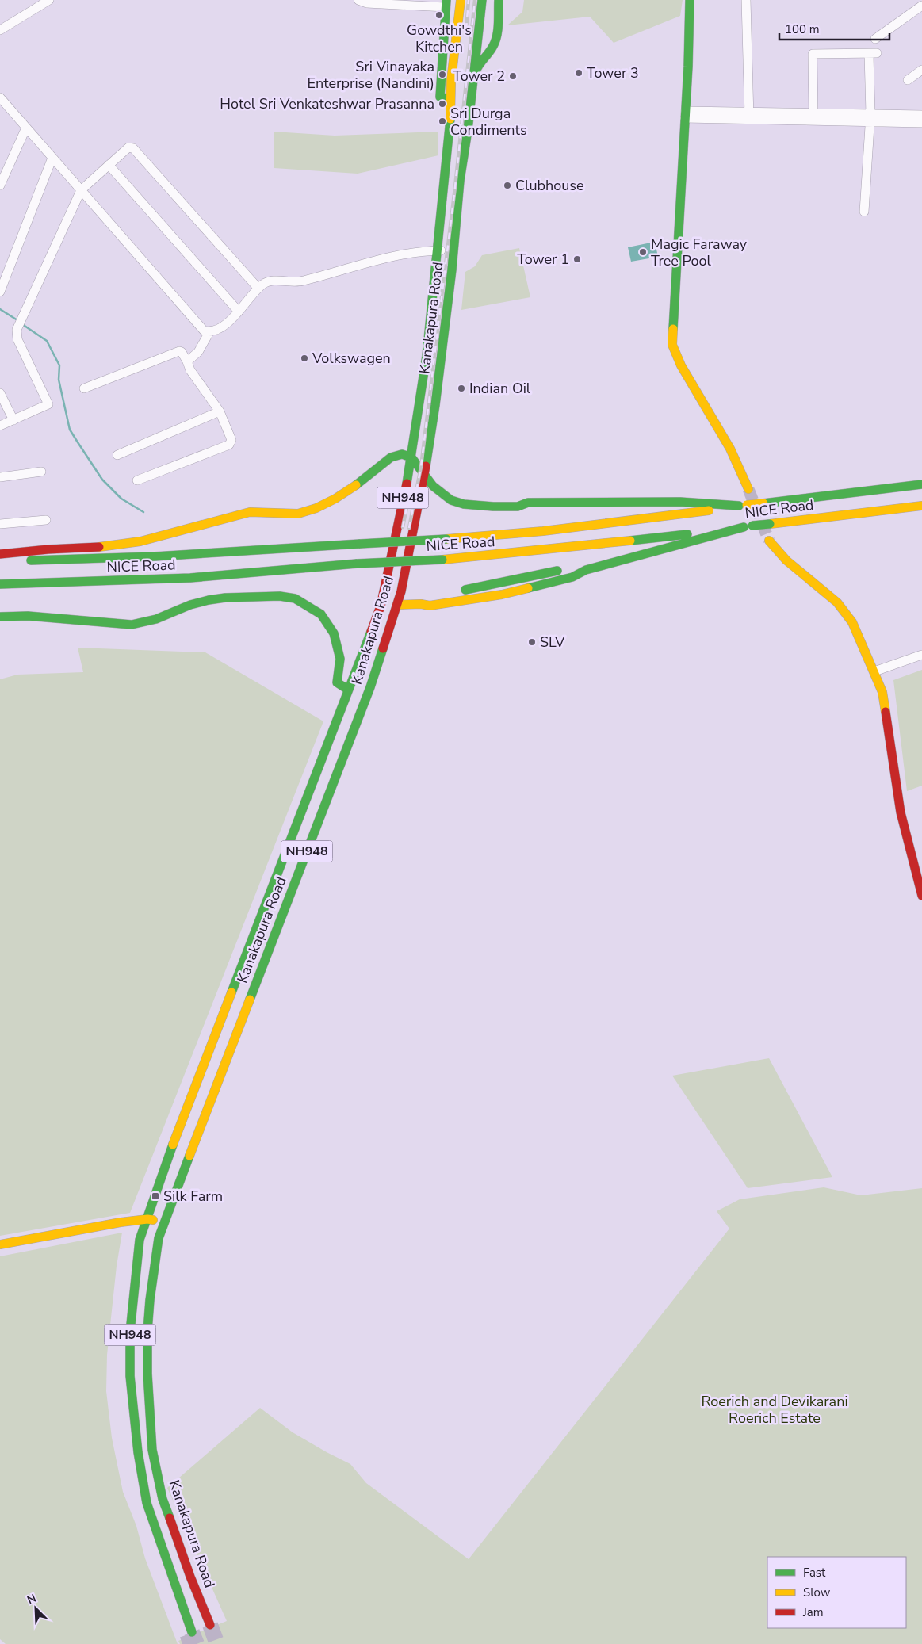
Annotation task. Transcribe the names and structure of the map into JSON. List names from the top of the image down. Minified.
{"streets":{"main road":["Kanakapura Road","NH948","NICE Road"]},"parks":["Roerich and Devikarani Roerich Estate"],"places":{"other":["Gowdthi's Kitchen","Tower 3","Sri Vinayaka Enterprise (Nandini)","Tower 2","Hotel Sri Venkateshwar Prasanna","Sri Durga Condiments","Clubhouse","Magic Faraway Tree Pool","Tower 1","Volkswagen","Indian Oil","SLV"],"transit":["Silk Farm"]},"legend":["Fast","Slow","Jam"],"scale_bar":"100 m","north":"top left"}
